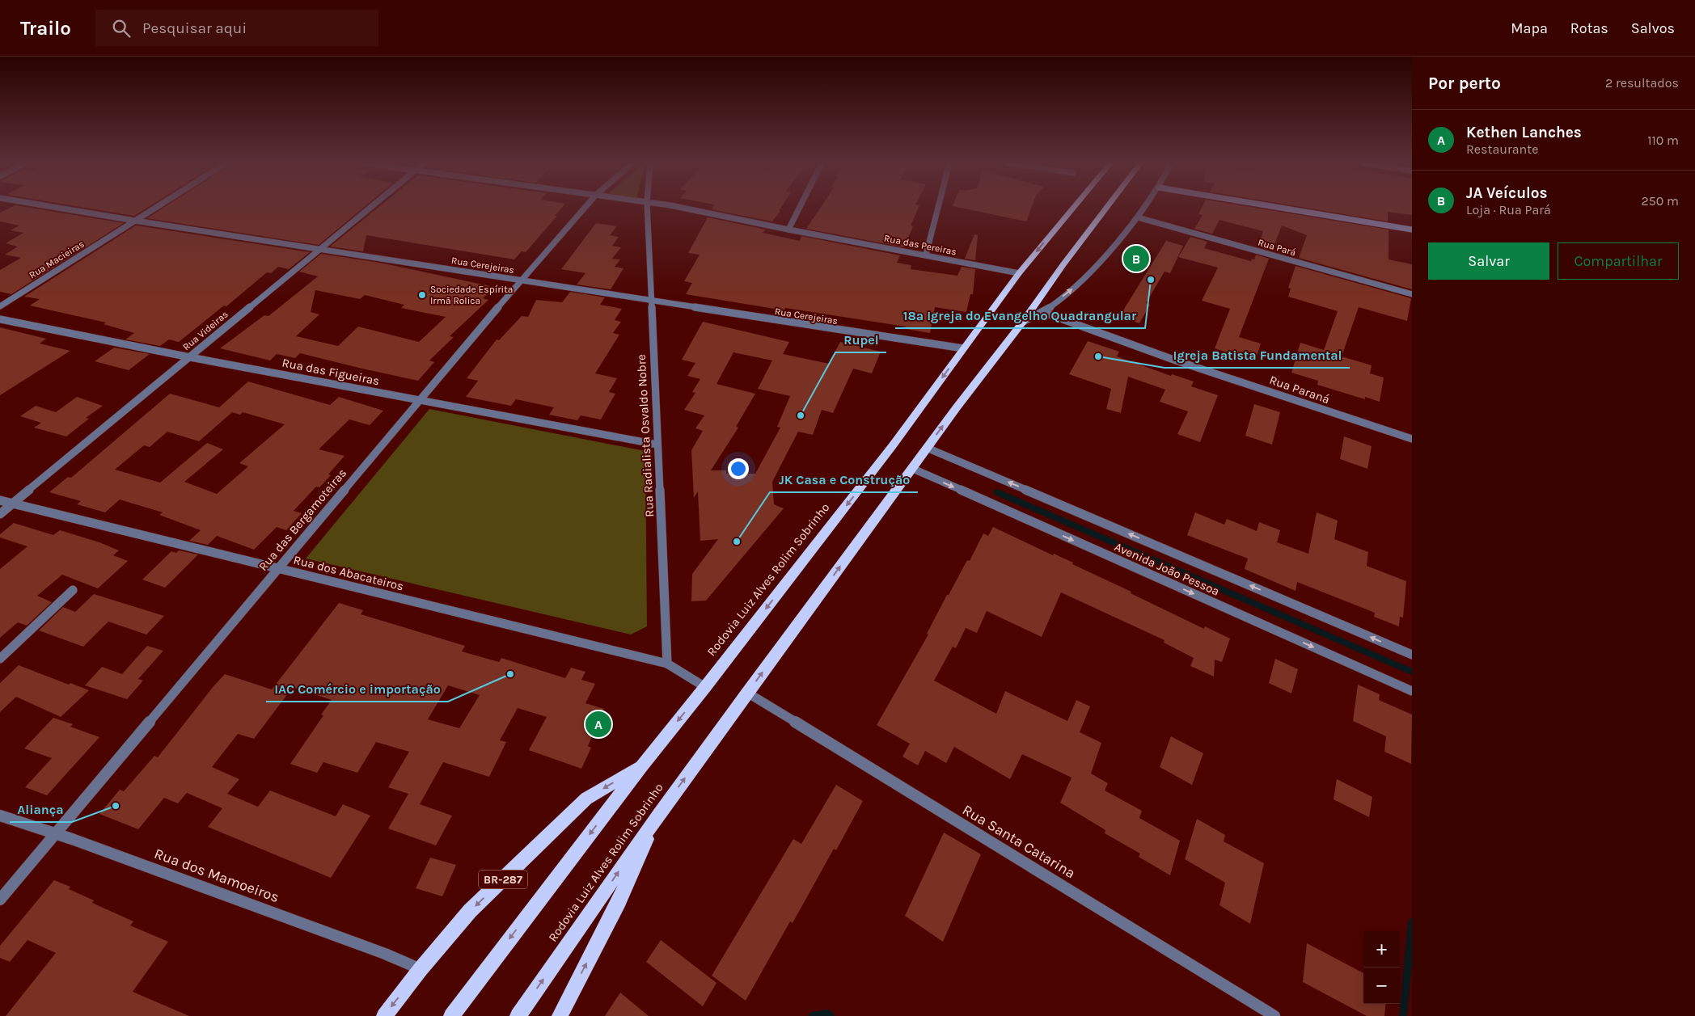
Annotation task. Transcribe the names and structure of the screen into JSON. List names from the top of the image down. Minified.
{"streets":{"highway":["Rodovia Luiz Alves Rolim Sobrinho","BR-287"],"street":["Rua das Pereiras","Rua Pará","Rua Macieiras","Rua Cerejeiras","Rua Videiras","Rua das Figueiras","Rua Paraná","Rua Radialista Osvaldo Nobre","Rua das Bergamoteiras","Avenida João Pessoa","Rua dos Abacateiros","Rua Santa Catarina","Rua dos Mamoeiros"]},"crossings":[["Rua das Pereiras","Rodovia Luiz Alves Rolim Sobrinho"],["Rua Macieiras","Rua Cerejeiras"],["Rua Cerejeiras","Rua Videiras"],["Rua Cerejeiras","Rua Radialista Osvaldo Nobre"],["Rua Cerejeiras","Rua das Bergamoteiras"],["Rua Cerejeiras","Rodovia Luiz Alves Rolim Sobrinho"],["Rua Videiras","Rua das Figueiras"],["Rua Videiras","Rua dos Abacateiros"],["Rua das Figueiras","Rua Radialista Osvaldo Nobre"],["Rua das Figueiras","Rua das Bergamoteiras"],["Rua Radialista Osvaldo Nobre","Rua dos Abacateiros"],["Rua das Bergamoteiras","Rua dos Abacateiros"],["Rua das Bergamoteiras","Rua dos Mamoeiros"],["Avenida João Pessoa","Rodovia Luiz Alves Rolim Sobrinho"],["Rodovia Luiz Alves Rolim Sobrinho","Rua Santa Catarina"],["Rodovia Luiz Alves Rolim Sobrinho","BR-287"],["Rua dos Mamoeiros","BR-287"]],"places":["18ª Igreja do Evangelho Quadrangular","Sociedade Espírita Irmã Rolica","Igreja Batista Fundamental","Rupel","JK Casa e Construção","IAC Comércio e importação","Aliança"],"page":{"header":"Trailo","search":"Pesquisar aqui","nav":["Mapa","Rotas","Salvos"],"heading":["Por perto","2 resultados"],"list":[{"mark":"A","name":"Kethen Lanches","note":"Restaurante","value":"110 m"},{"mark":"B","name":"JA Veículos","note":"Loja · Rua Pará","value":"250 m"}],"buttons":["Salvar","Compartilhar"],"pins":["B","A"],"map_buttons":["+","−"]}}
